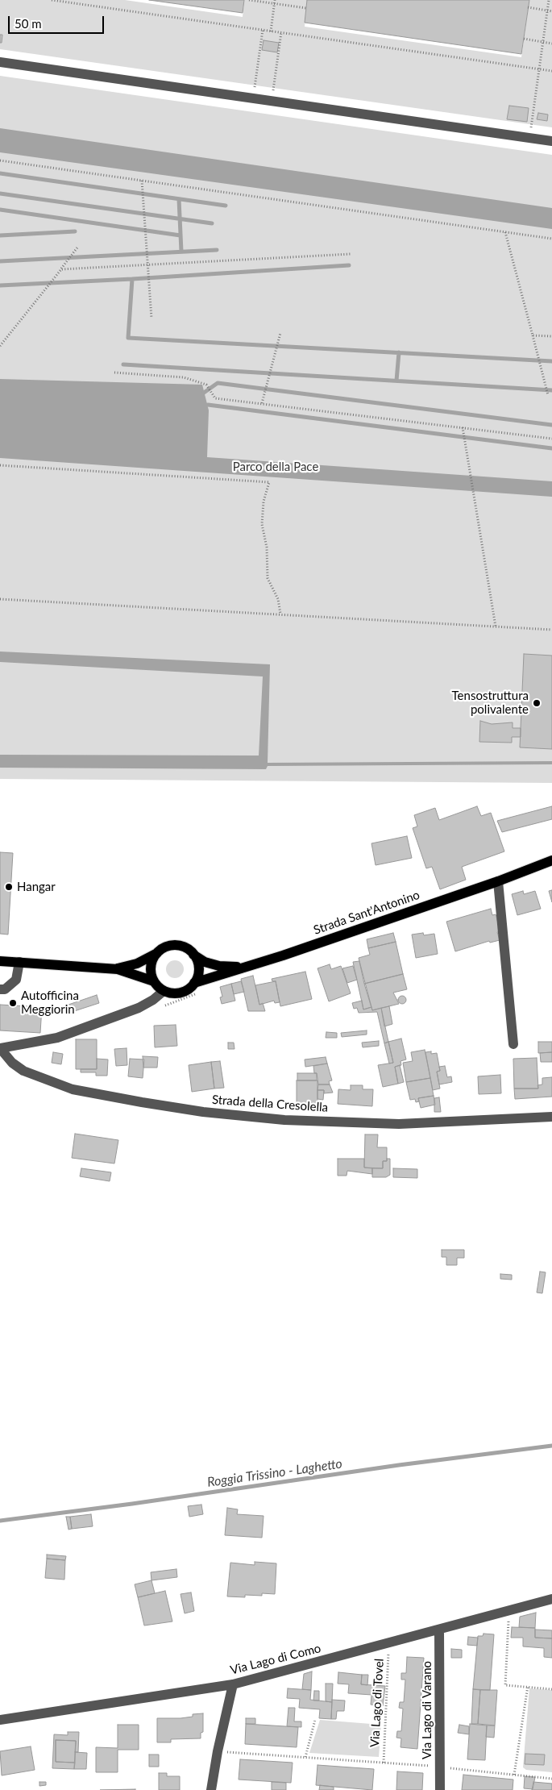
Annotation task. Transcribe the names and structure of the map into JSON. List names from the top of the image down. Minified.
{"streets":{"main road":["Strada Sant'Antonino"],"street":["Strada della Cresolella","Via Lago di Como","Via Lago di Varano"],"path":["Via Lago di Tovel"]},"crossings":[["Via Lago di Como","Via Lago di Tovel"],["Via Lago di Como","Via Lago di Varano"],["Via Lago di Tovel","Via Lago di Varano"]],"water":["Roggia Trissino - Laghetto"],"parks":["Parco della Pace"],"places":["Tensostruttura polivalente","Hangar","Autofficina Meggiorin"],"scale_bar":"50 m"}
